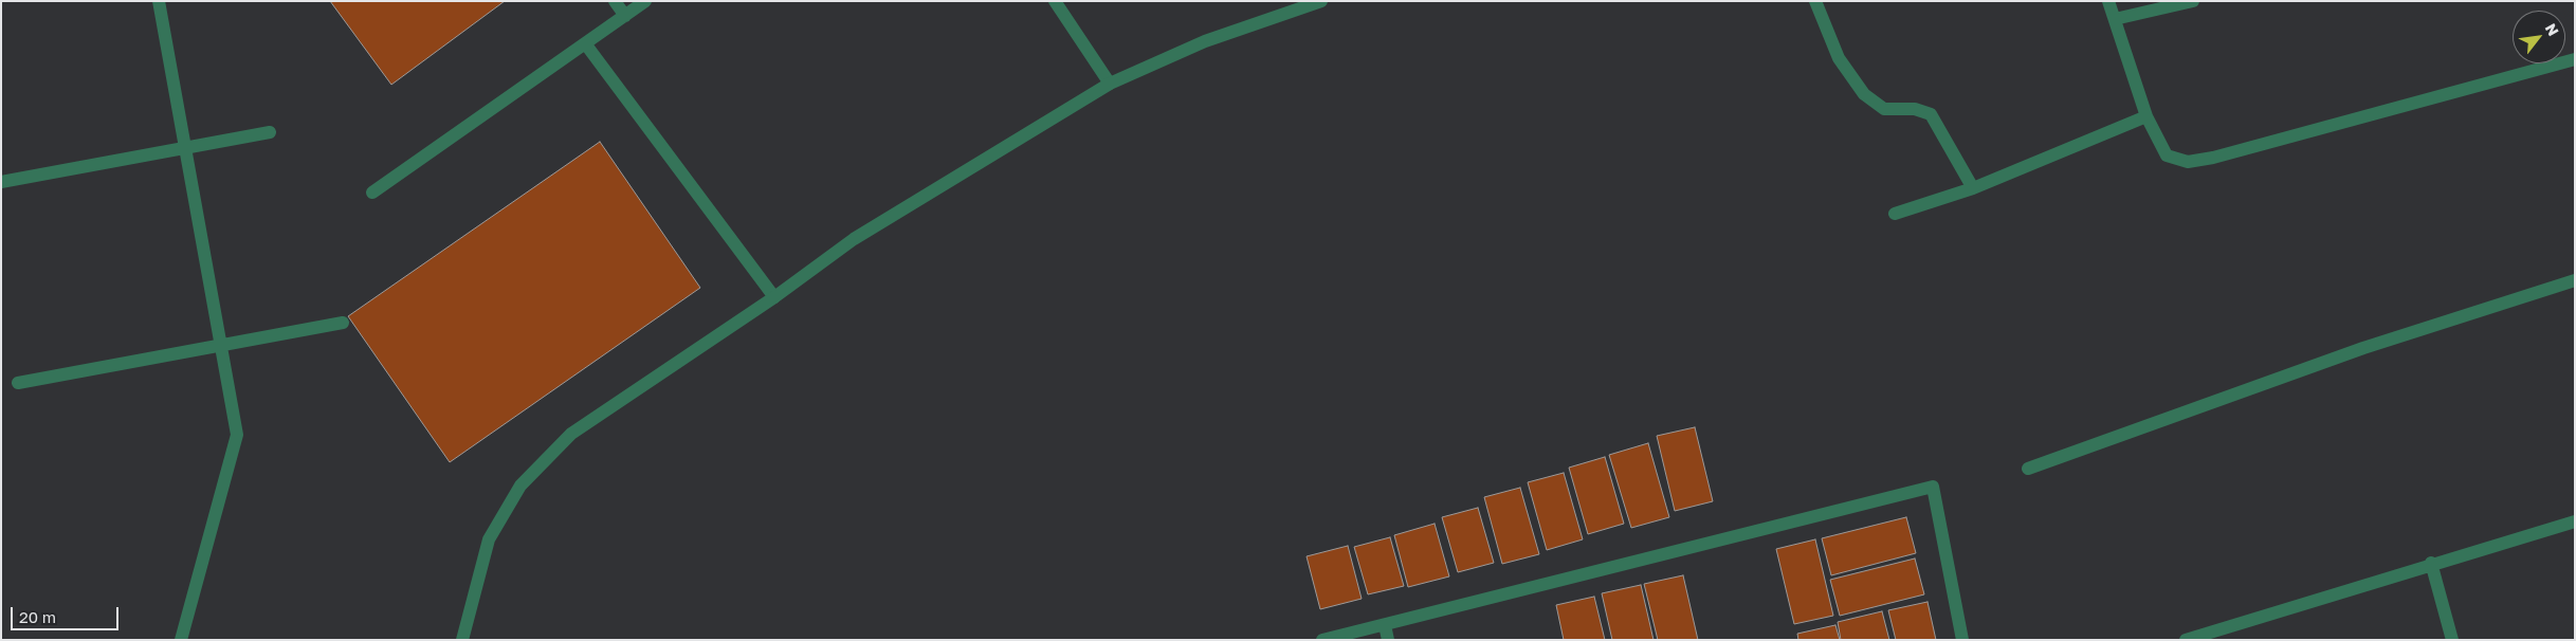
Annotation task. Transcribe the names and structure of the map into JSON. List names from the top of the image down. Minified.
{"scale_bar":"20 m","north":"top right"}
